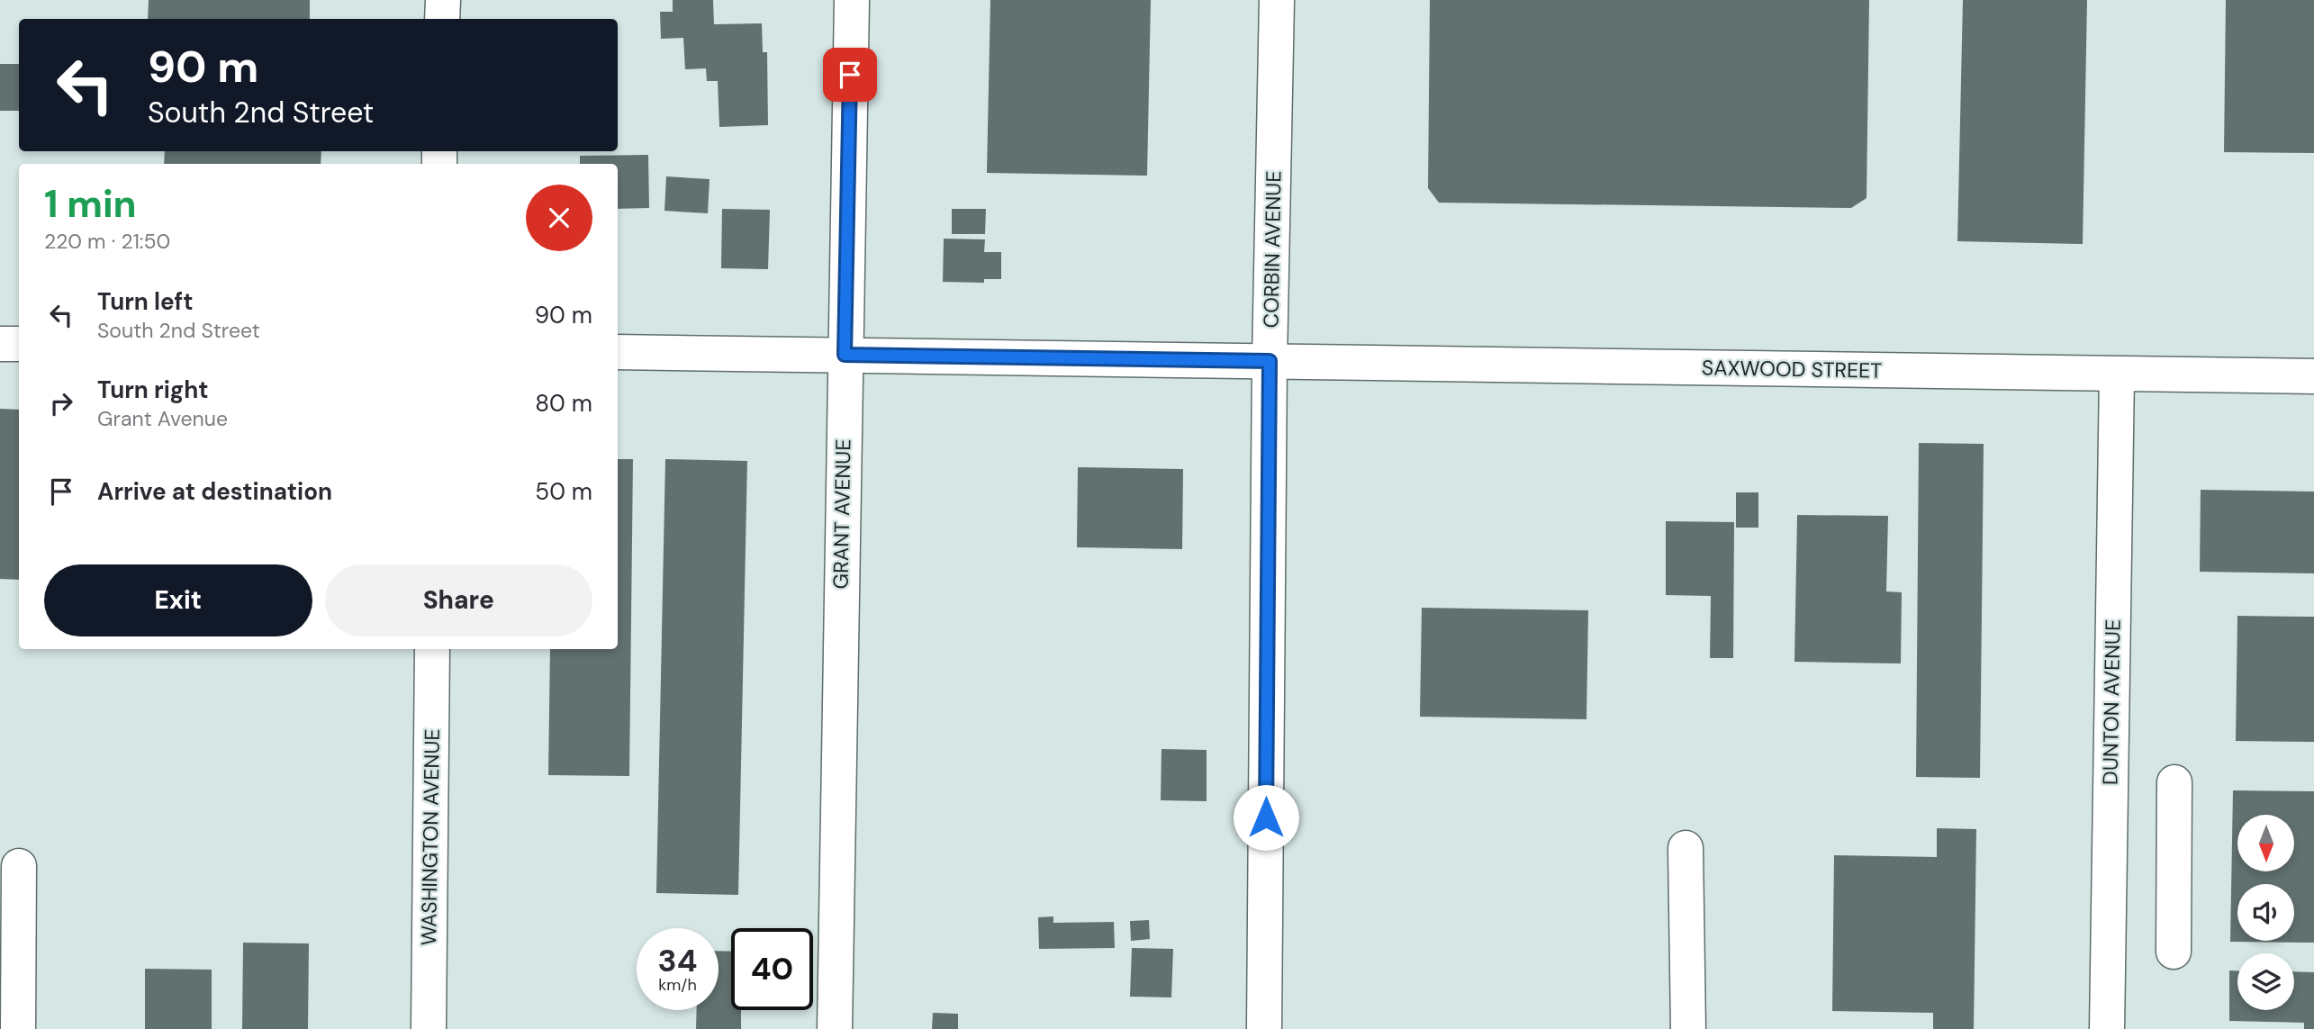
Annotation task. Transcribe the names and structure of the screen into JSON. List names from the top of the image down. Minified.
{"streets":{"street":["CORBIN AVENUE","SAXWOOD STREET","GRANT AVENUE","DUNTON AVENUE","WASHINGTON AVENUE"]},"crossings":[["CORBIN AVENUE","SAXWOOD STREET"],["SAXWOOD STREET","GRANT AVENUE"],["SAXWOOD STREET","DUNTON AVENUE"]],"north":"bottom","page":{"turn":["90 m","South 2nd Street"],"heading":["1 min","220 m · 21:50"],"list":[{"name":"Turn left","note":"South 2nd Street","value":"90 m"},{"name":"Turn right","note":"Grant Avenue","value":"80 m"},{"name":"Arrive at destination","value":"50 m"}],"buttons":["Exit","Share"],"speed":"34 km/h","limit":"40"}}
